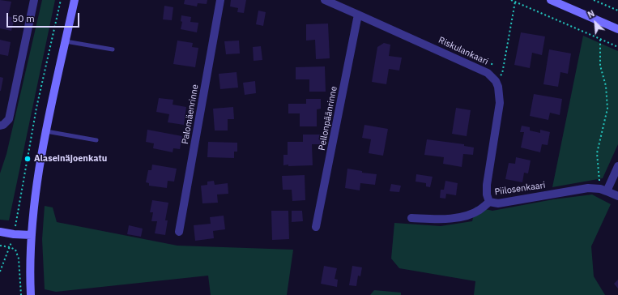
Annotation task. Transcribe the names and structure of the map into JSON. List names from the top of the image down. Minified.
{"streets":{"street":["Riskulankaari","Palomäenrinne","Pellonpäänrinne","Piilosenkaari"]},"crossings":[["Riskulankaari","Pellonpäänrinne"]],"places":["Alaseinäjoenkatu"],"scale_bar":"50 m","north":"top left"}
